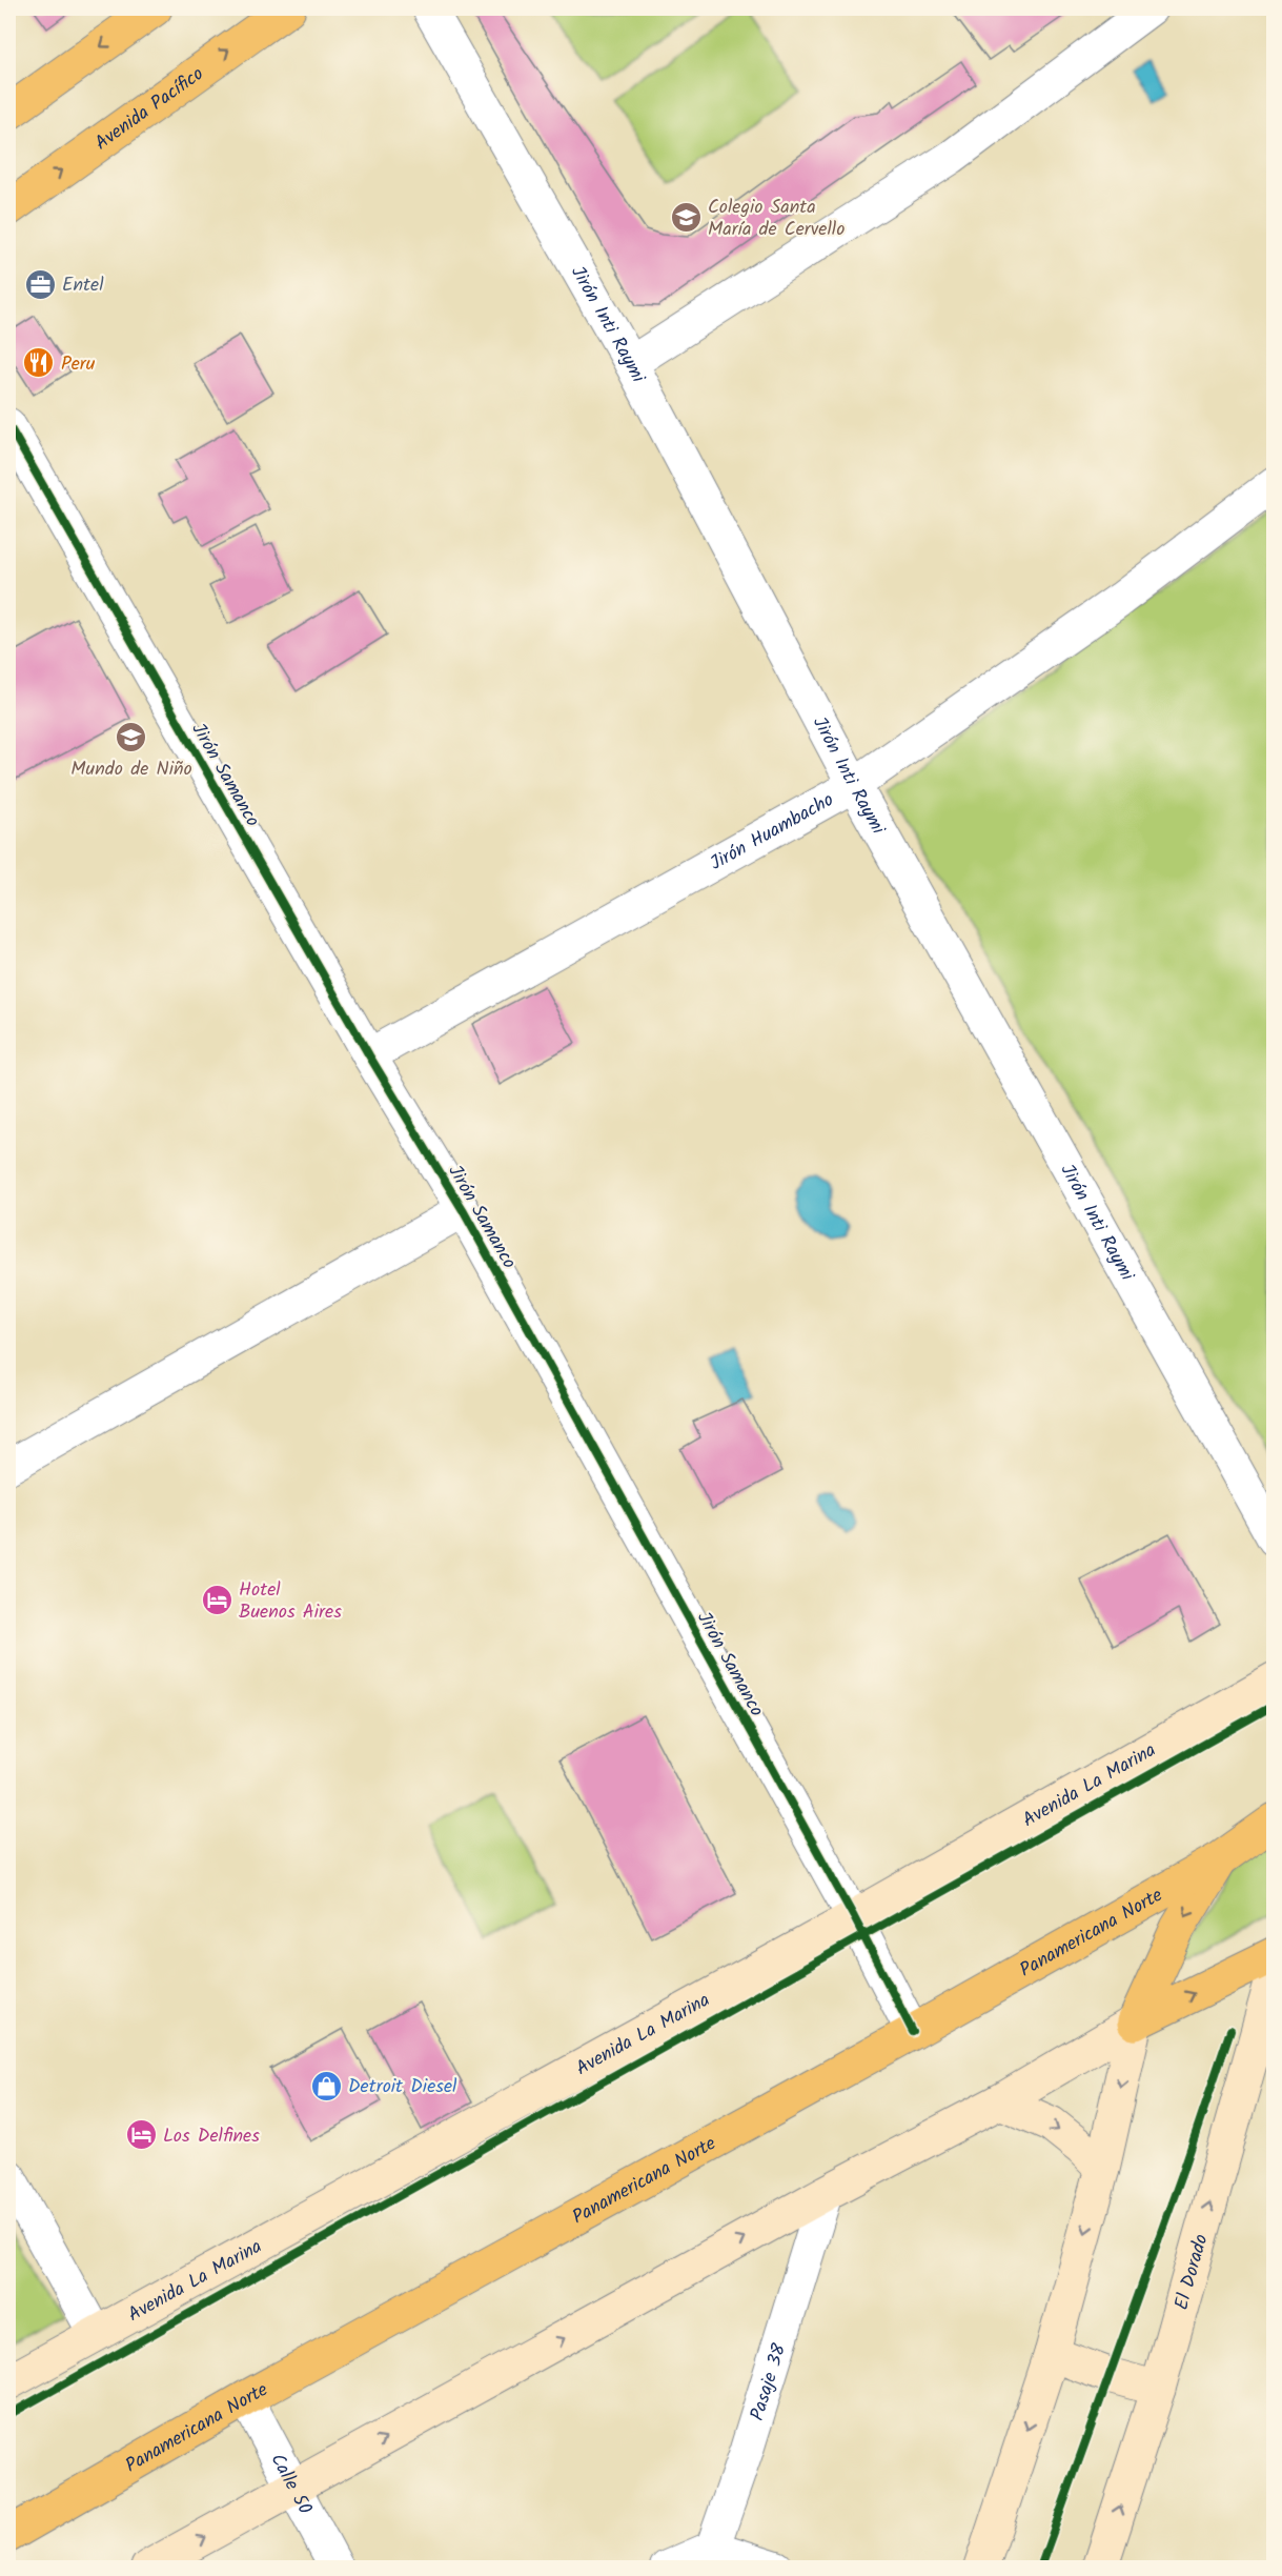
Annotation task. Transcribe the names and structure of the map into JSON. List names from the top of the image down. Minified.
{"streets":{"main road":["Avenida Pacífico","Avenida La Marina","Panamericana Norte","El Dorado"],"street":["Jirón Inti Raymi","Jirón Samanco","Jirón Huambacho","Pasaje 38","Calle 50"]},"crossings":[["Jirón Inti Raymi","Jirón Huambacho"],["Jirón Samanco","Jirón Huambacho"],["Jirón Samanco","Avenida La Marina"],["Jirón Samanco","Panamericana Norte"],["Panamericana Norte","Calle 50"]],"places":{"school or university":["Colegio Santa María de Cervello","Mundo de Niño"],"office":["Entel"],"restaurant":["Peru"],"hotel":["Hotel Buenos Aires","Los Delfines"],"shop":["Detroit Diesel"]}}
